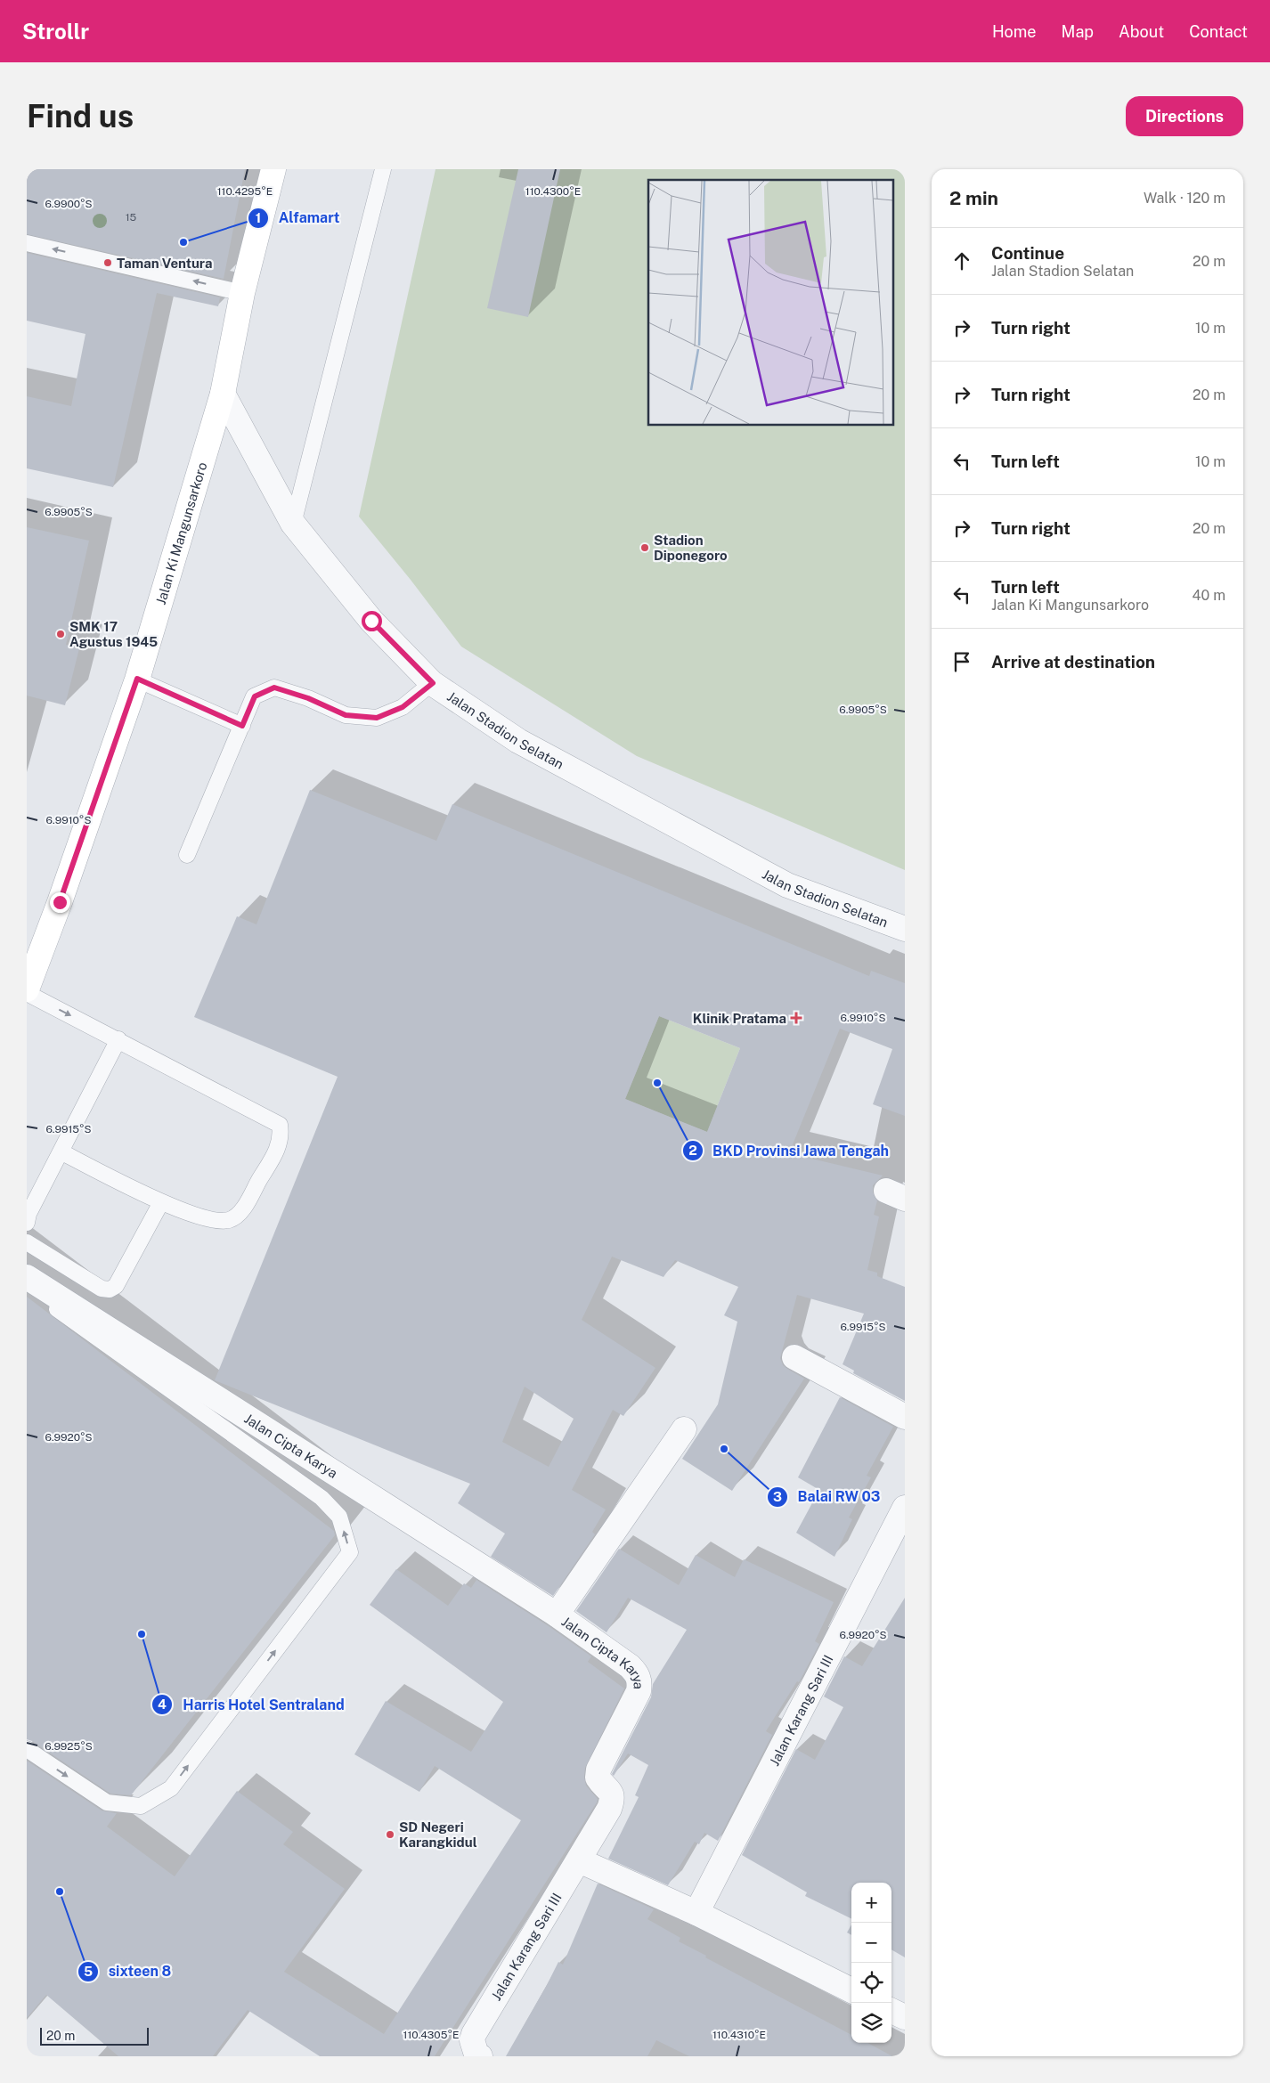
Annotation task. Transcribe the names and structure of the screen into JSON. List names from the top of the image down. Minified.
{"streets":{"main road":["Jalan Ki Mangunsarkoro"],"street":["Jalan Stadion Selatan","Jalan Cipta Karya","Jalan Karang Sari III"]},"crossings":[["Jalan Ki Mangunsarkoro","Jalan Stadion Selatan"],["Jalan Cipta Karya","Jalan Karang Sari III"]],"places":{"other":["Alfamart","Taman Ventura","Stadion Diponegoro","SMK 17 Agustus 1945","BKD Provinsi Jawa Tengah","Balai RW 03","Harris Hotel Sentraland","SD Negeri Karangkidul","sixteen 8"],"health":["Klinik Pratama"]},"house_numbers":["15"],"scale_bar":"20 m","page":{"header":"Strollr","nav":["Home","Map","About","Contact"],"buttons":"Directions","title":"Find us","heading":["2 min","Walk · 120 m"],"list":[["Continue","Jalan Stadion Selatan","20 m"],["Turn right","10 m"],["Turn right","20 m"],["Turn left","10 m"],["Turn right","20 m"],["Turn left","Jalan Ki Mangunsarkoro","40 m"],"Arrive at destination"],"map_buttons":["+","−"],"scale":"20 m"},"coordinates":["110.4295°E","110.4300°E","6.9900°S","6.9905°S","6.9910°S","6.9915°S","6.9920°S","6.9925°S","110.4305°E","110.4310°E"]}
